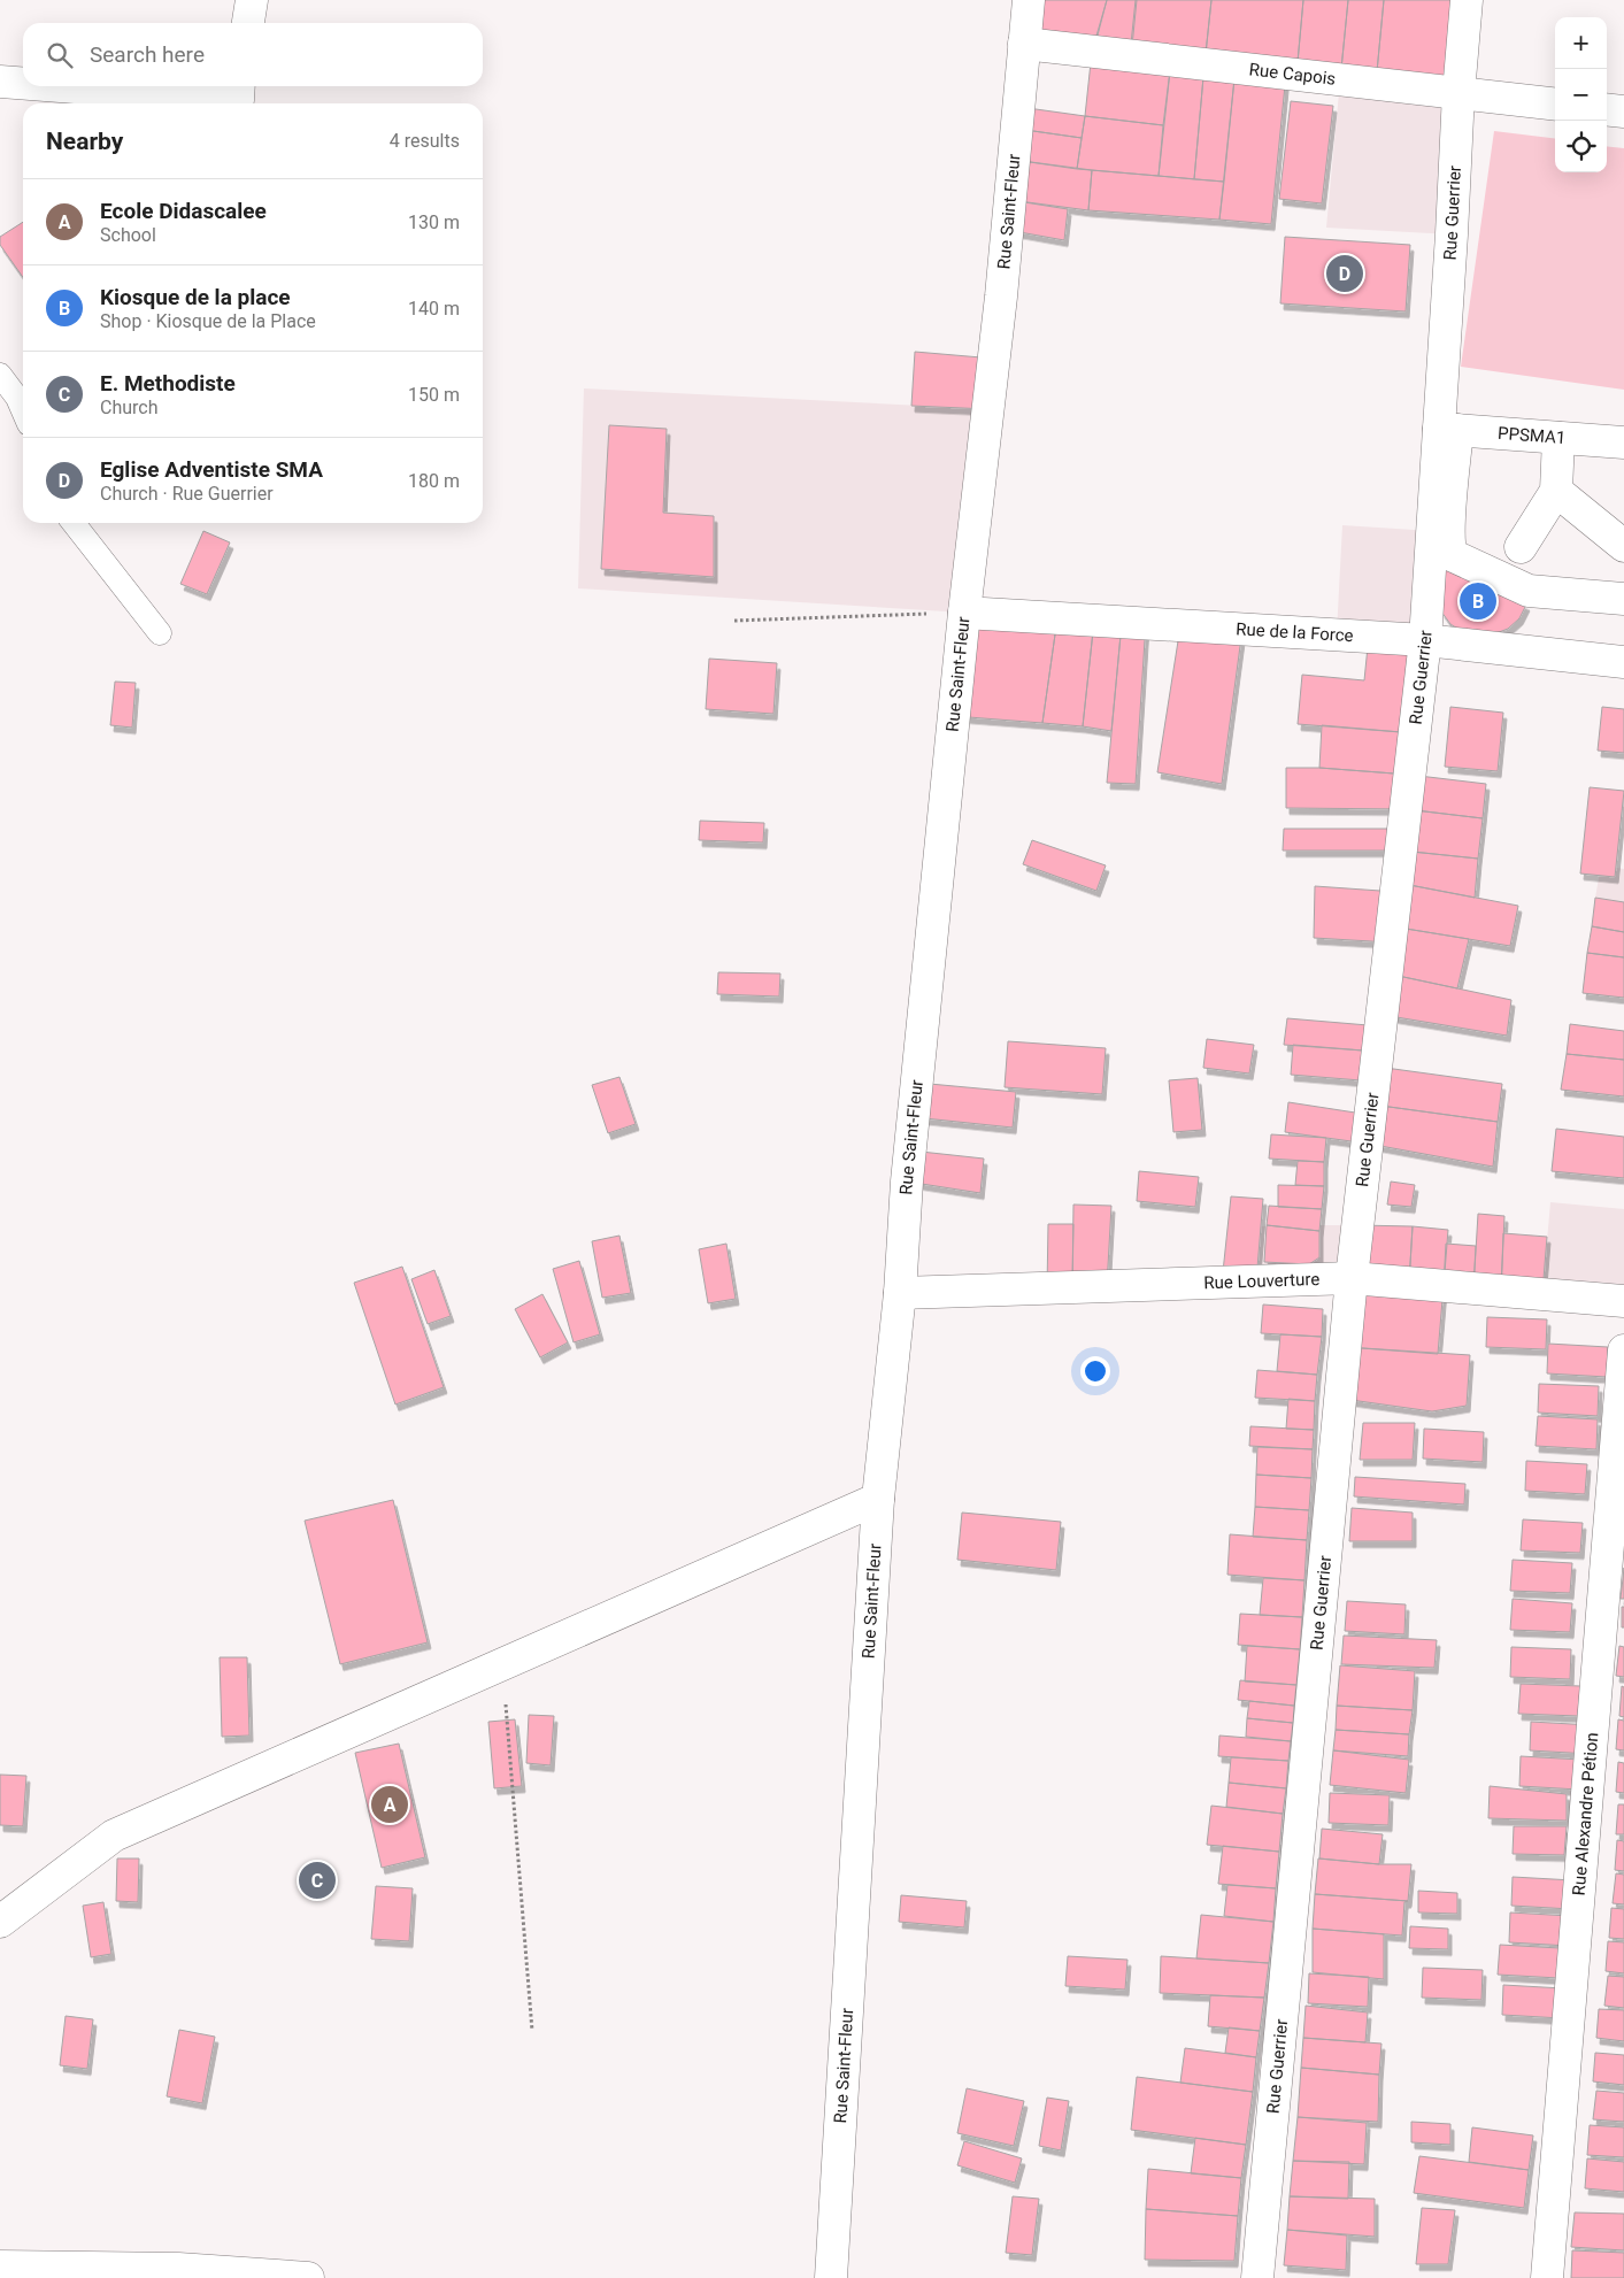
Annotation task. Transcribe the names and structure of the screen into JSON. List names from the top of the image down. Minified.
{"streets":{"street":["Rue Capois","Rue Saint-Fleur","Rue Guerrier","PPSMA1","Rue de la Force","Rue Louverture","Rue Alexandre Pétion"]},"crossings":[["Rue Capois","Rue Saint-Fleur"],["Rue Capois","Rue Guerrier"],["Rue Saint-Fleur","Rue de la Force"],["Rue Saint-Fleur","Rue Louverture"],["Rue Guerrier","PPSMA1"],["Rue Guerrier","Rue de la Force"],["Rue Guerrier","Rue Louverture"]],"page":{"map_buttons":["+","−"],"search":"Search here","heading":["Nearby","4 results"],"list":[{"mark":"A","name":"Ecole Didascalee","note":"School","value":"130 m"},{"mark":"B","name":"Kiosque de la place","note":"Shop · Kiosque de la Place","value":"140 m"},{"mark":"C","name":"E. Methodiste","note":"Church","value":"150 m"},{"mark":"D","name":"Eglise Adventiste SMA","note":"Church · Rue Guerrier","value":"180 m"}],"pins":["D","B","A","C"]}}
